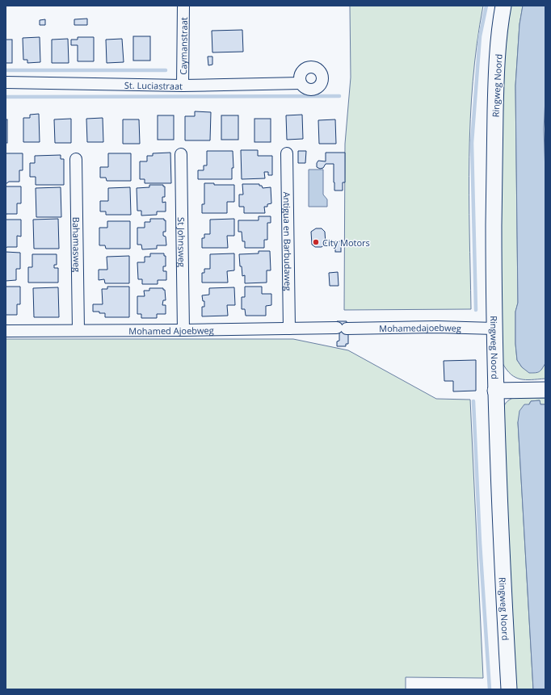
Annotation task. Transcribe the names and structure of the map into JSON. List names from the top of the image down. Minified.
{"streets":{"street":["Caymanstraat","St. Luciastraat","Ringweg Noord","Antigua en Barbudaweg","St Johnsweg","Bahamasweg","Mohamedajoebweg","Mohamed Ajoebweg"]},"crossings":[["Caymanstraat","St. Luciastraat"],["Ringweg Noord","Mohamedajoebweg"],["Antigua en Barbudaweg","Mohamed Ajoebweg"],["St Johnsweg","Mohamed Ajoebweg"],["Bahamasweg","Mohamed Ajoebweg"],["Mohamedajoebweg","Mohamed Ajoebweg"]],"places":["City Motors"]}
